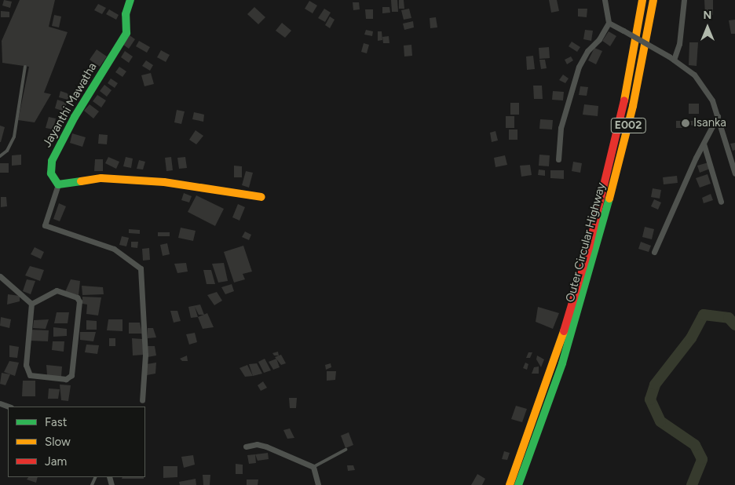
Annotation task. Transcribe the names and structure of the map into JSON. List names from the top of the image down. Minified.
{"streets":{"main road":["Jayanthi Mawatha","E002","Outer Circular Highway"]},"places":["Isanka"],"legend":["Fast","Slow","Jam"],"north":"top"}
